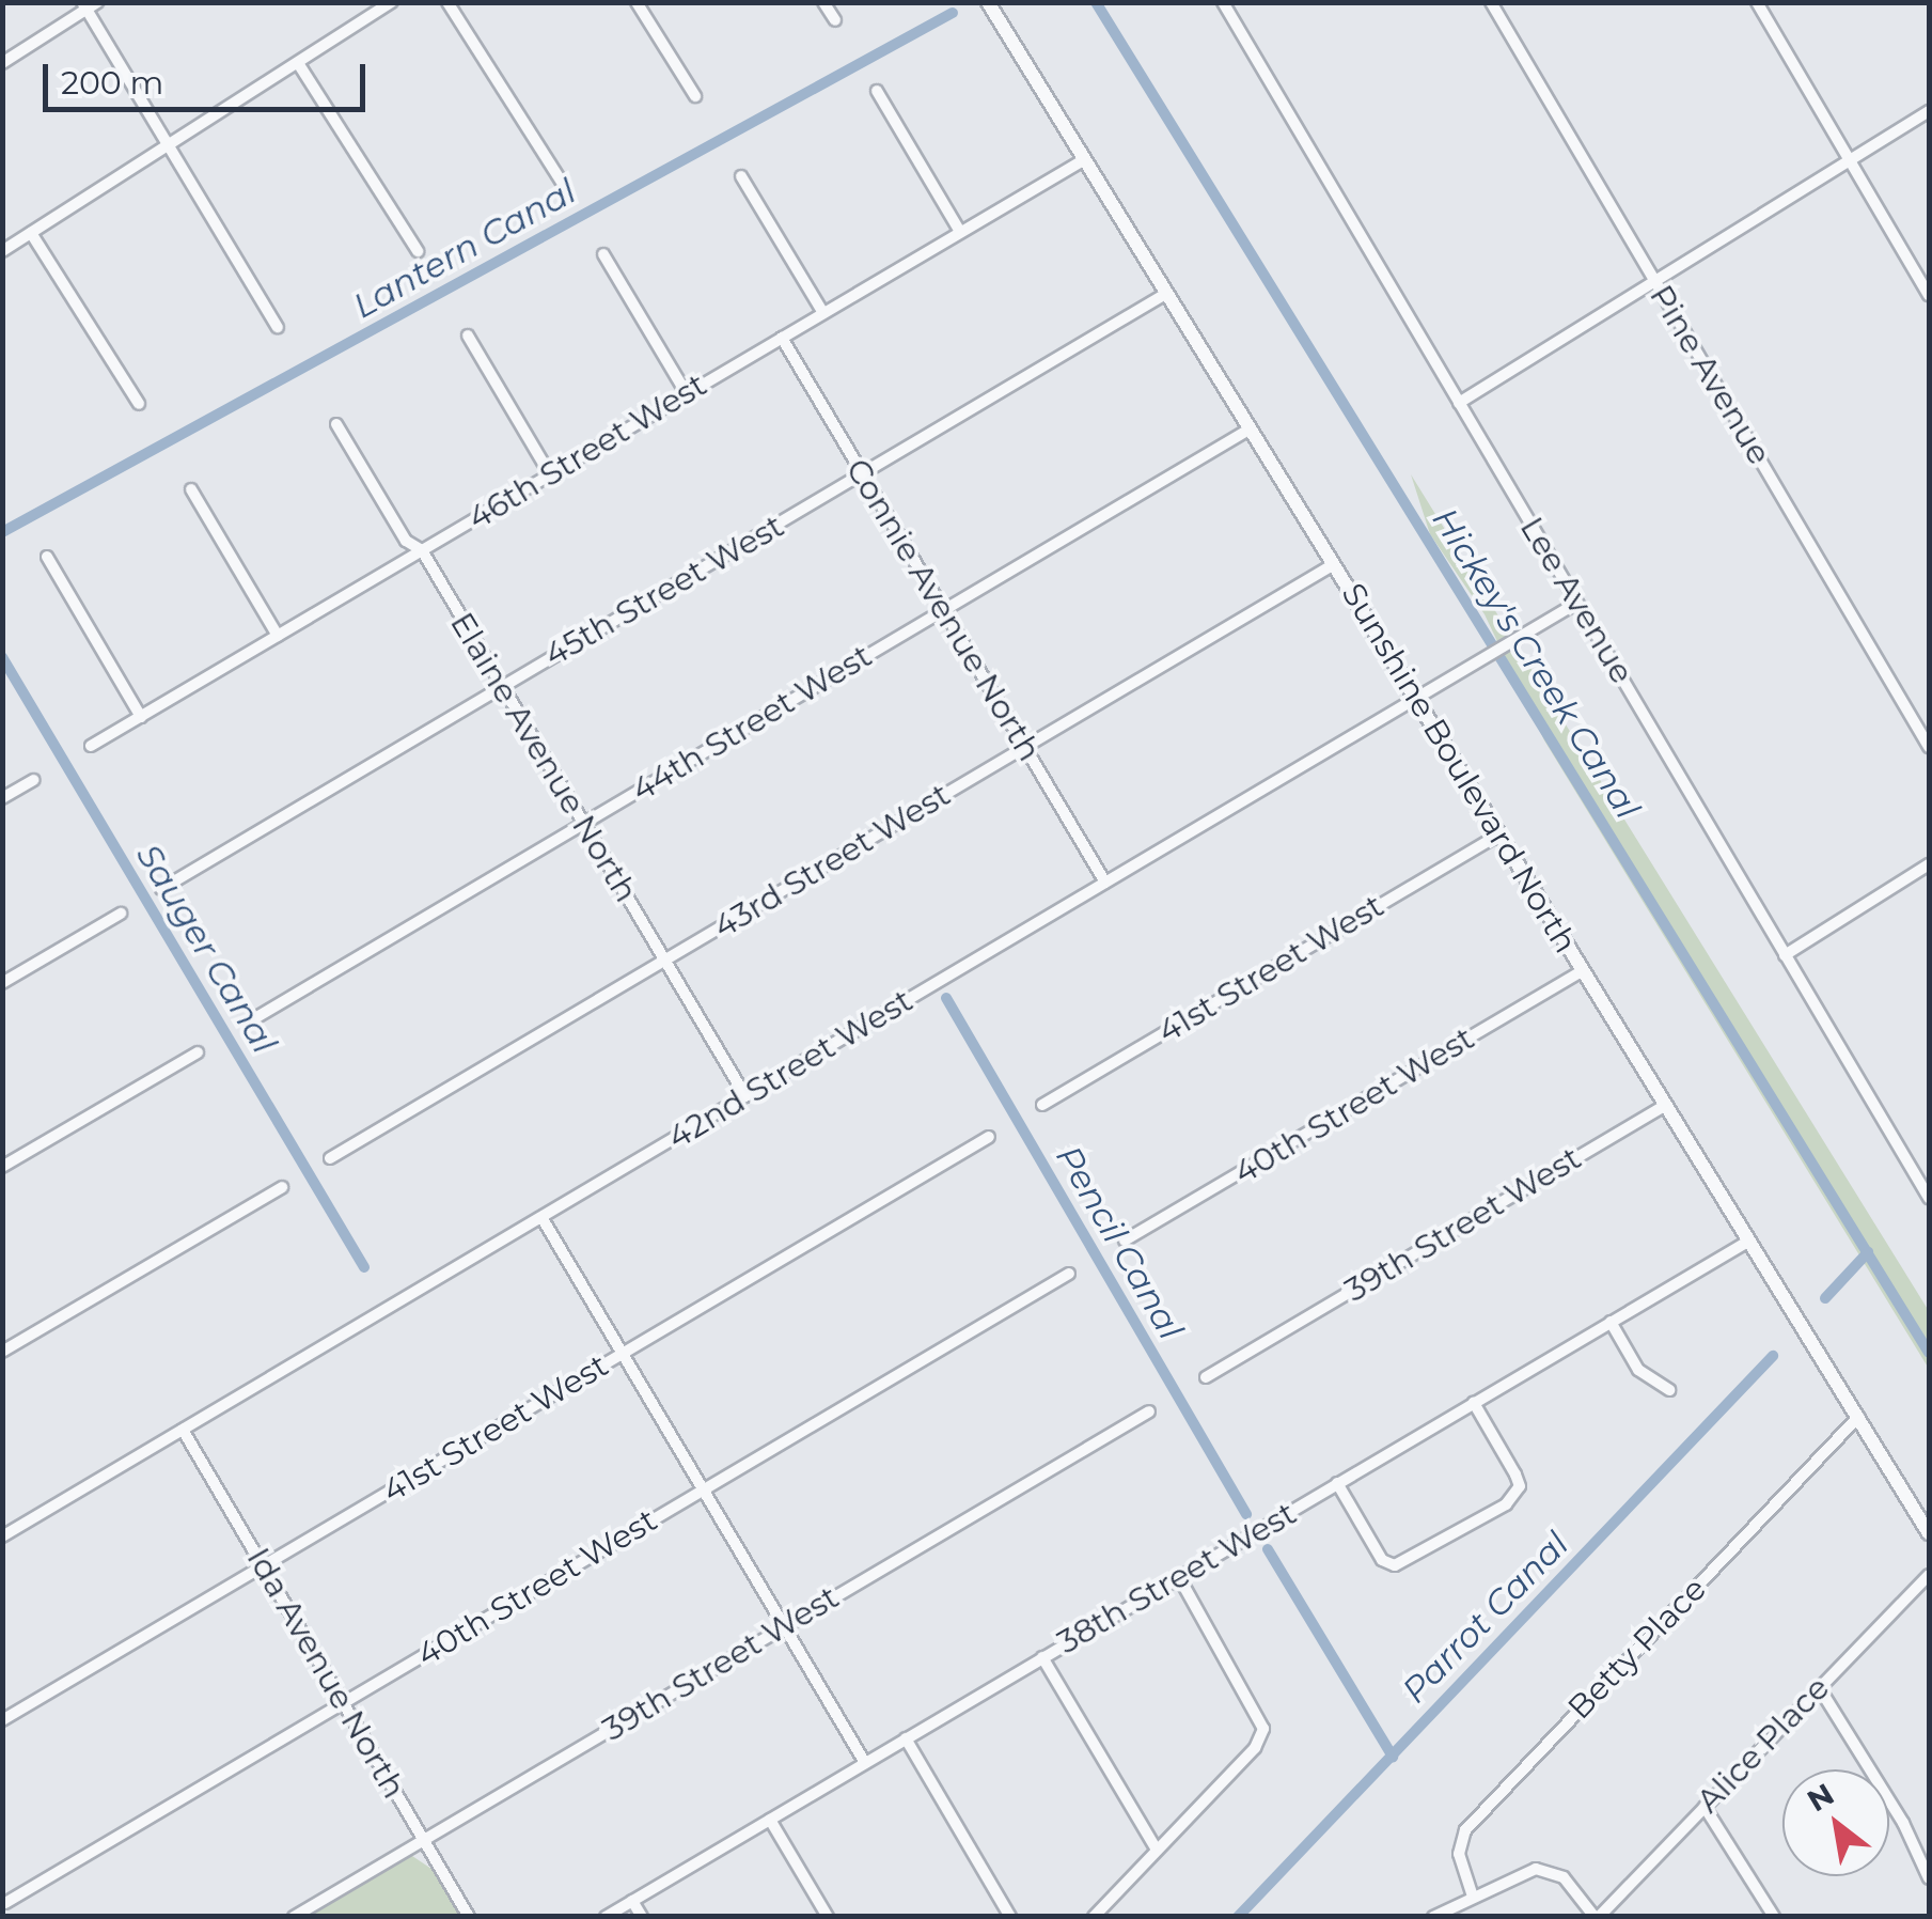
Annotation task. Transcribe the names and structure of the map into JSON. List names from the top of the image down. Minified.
{"streets":{"street":["Pine Avenue","46th Street West","45th Street West","Lee Avenue","Connie Avenue North","44th Street West","Elaine Avenue North","Sunshine Boulevard North","43rd Street West","41st Street West","42nd Street West","40th Street West","39th Street West","38th Street West","Betty Place","Ida Avenue North","Alice Place"]},"crossings":[["46th Street West","Connie Avenue North"],["46th Street West","Elaine Avenue North"],["46th Street West","Sunshine Boulevard North"],["45th Street West","Connie Avenue North"],["45th Street West","Elaine Avenue North"],["45th Street West","Sunshine Boulevard North"],["Lee Avenue","42nd Street West"],["Connie Avenue North","44th Street West"],["Connie Avenue North","43rd Street West"],["Connie Avenue North","42nd Street West"],["44th Street West","Elaine Avenue North"],["44th Street West","Sunshine Boulevard North"],["Elaine Avenue North","43rd Street West"],["Elaine Avenue North","42nd Street West"],["Sunshine Boulevard North","43rd Street West"],["Sunshine Boulevard North","41st Street West"],["Sunshine Boulevard North","42nd Street West"],["Sunshine Boulevard North","40th Street West"],["Sunshine Boulevard North","39th Street West"],["Sunshine Boulevard North","38th Street West"],["Sunshine Boulevard North","Betty Place"],["41st Street West","Ida Avenue North"],["42nd Street West","Ida Avenue North"],["40th Street West","Ida Avenue North"],["39th Street West","Ida Avenue North"]],"water":["Lantern Canal","Hickey's Creek Canal","Sauger Canal","Pencil Canal","Parrot Canal"],"scale_bar":"200 m","north":"top left"}
